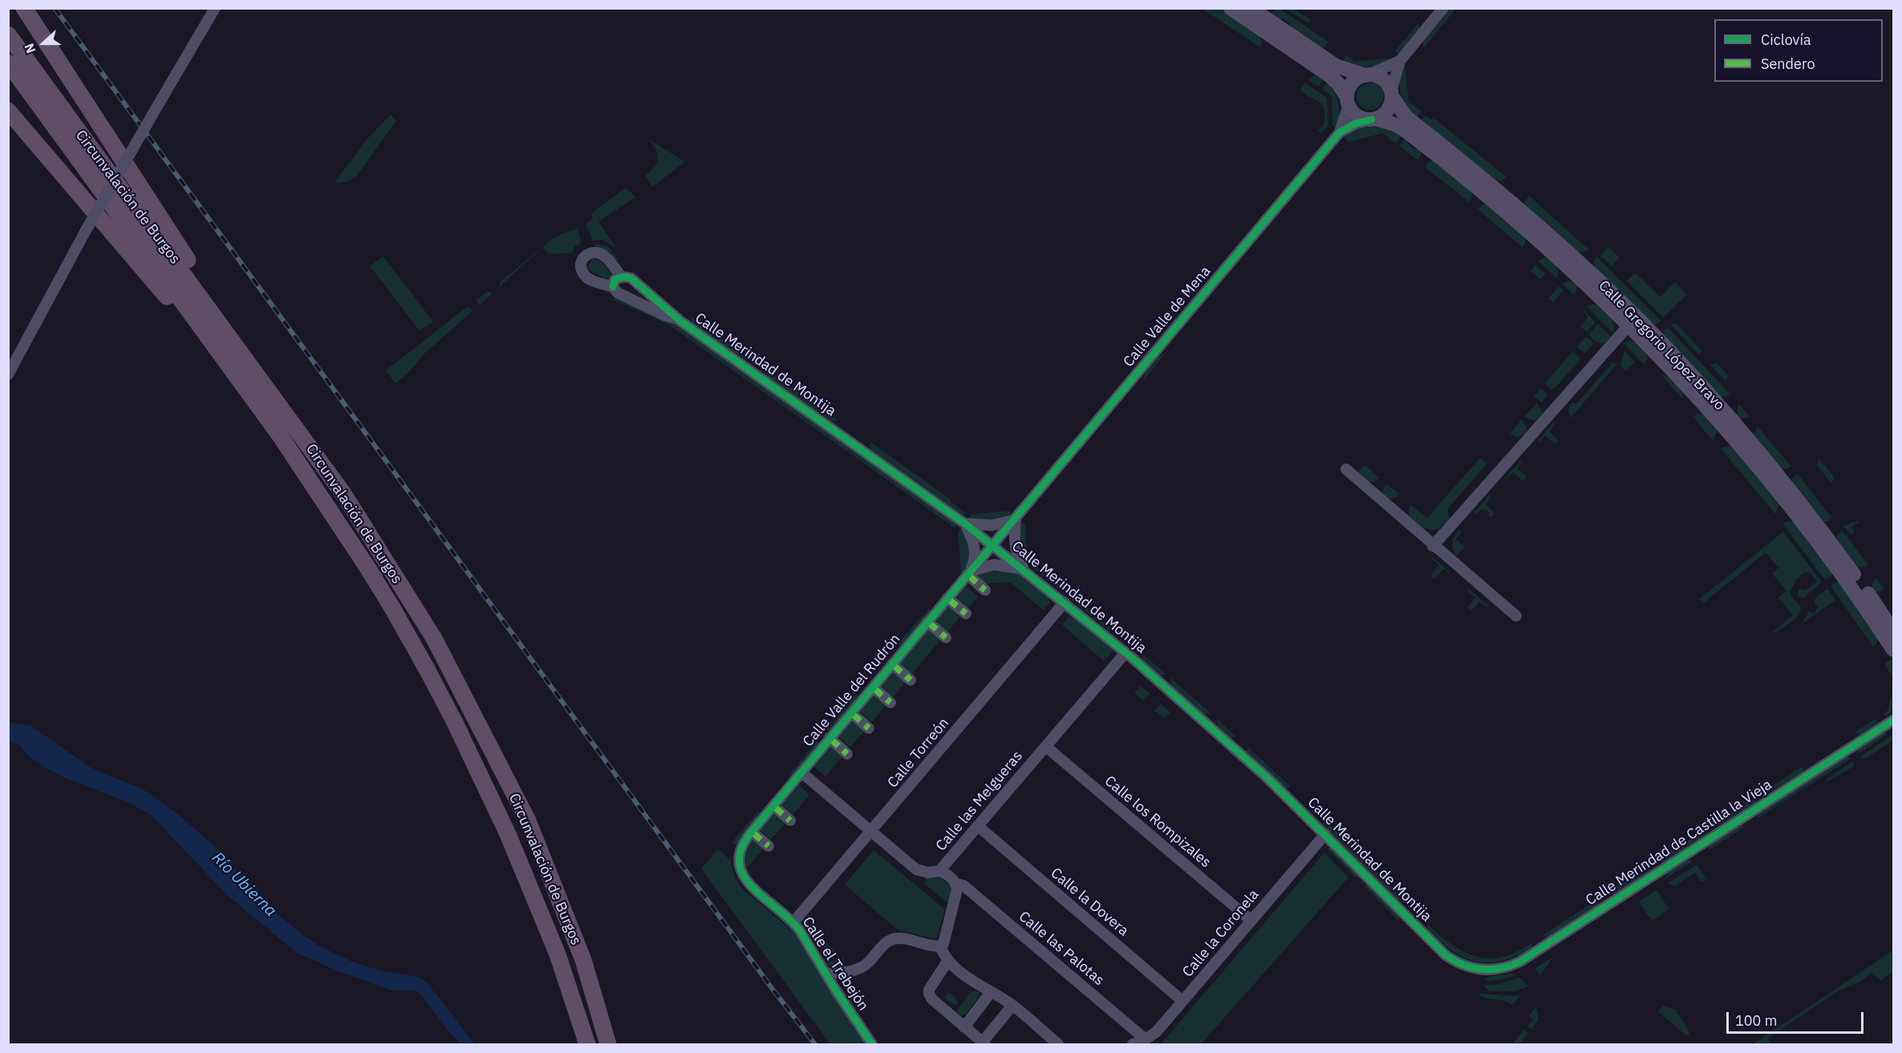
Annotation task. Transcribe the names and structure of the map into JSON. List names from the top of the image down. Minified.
{"streets":{"highway":["Circunvalación de Burgos"],"main road":["Calle Gregorio López Bravo"],"street":["Calle Valle de Mena","Calle Merindad de Montija","Calle Valle del Rudrón","Calle Torreón","Calle las Melgueras","Calle los Rompizales","Calle Merindad de Castilla la Vieja","Calle la Dovera","Calle la Coronela","Calle las Palotas","Calle el Trebejón"]},"crossings":[["Calle Valle de Mena","Calle Gregorio López Bravo"],["Calle Valle de Mena","Calle Merindad de Montija"],["Calle Valle de Mena","Calle Valle del Rudrón"],["Calle Merindad de Montija","Calle Valle del Rudrón"],["Calle Merindad de Montija","Calle Torreón"],["Calle Merindad de Montija","Calle las Melgueras"],["Calle Merindad de Montija","Calle Merindad de Castilla la Vieja"],["Calle Merindad de Montija","Calle la Coronela"],["Calle Valle del Rudrón","Calle el Trebejón"],["Calle Torreón","Calle el Trebejón"],["Calle las Melgueras","Calle los Rompizales"],["Calle las Melgueras","Calle la Dovera"],["Calle las Melgueras","Calle las Palotas"],["Calle los Rompizales","Calle la Coronela"],["Calle la Dovera","Calle la Coronela"],["Calle la Coronela","Calle las Palotas"]],"water":["Río Ubierna"],"legend":["Ciclovía","Sendero"],"scale_bar":"100 m","north":"left"}
